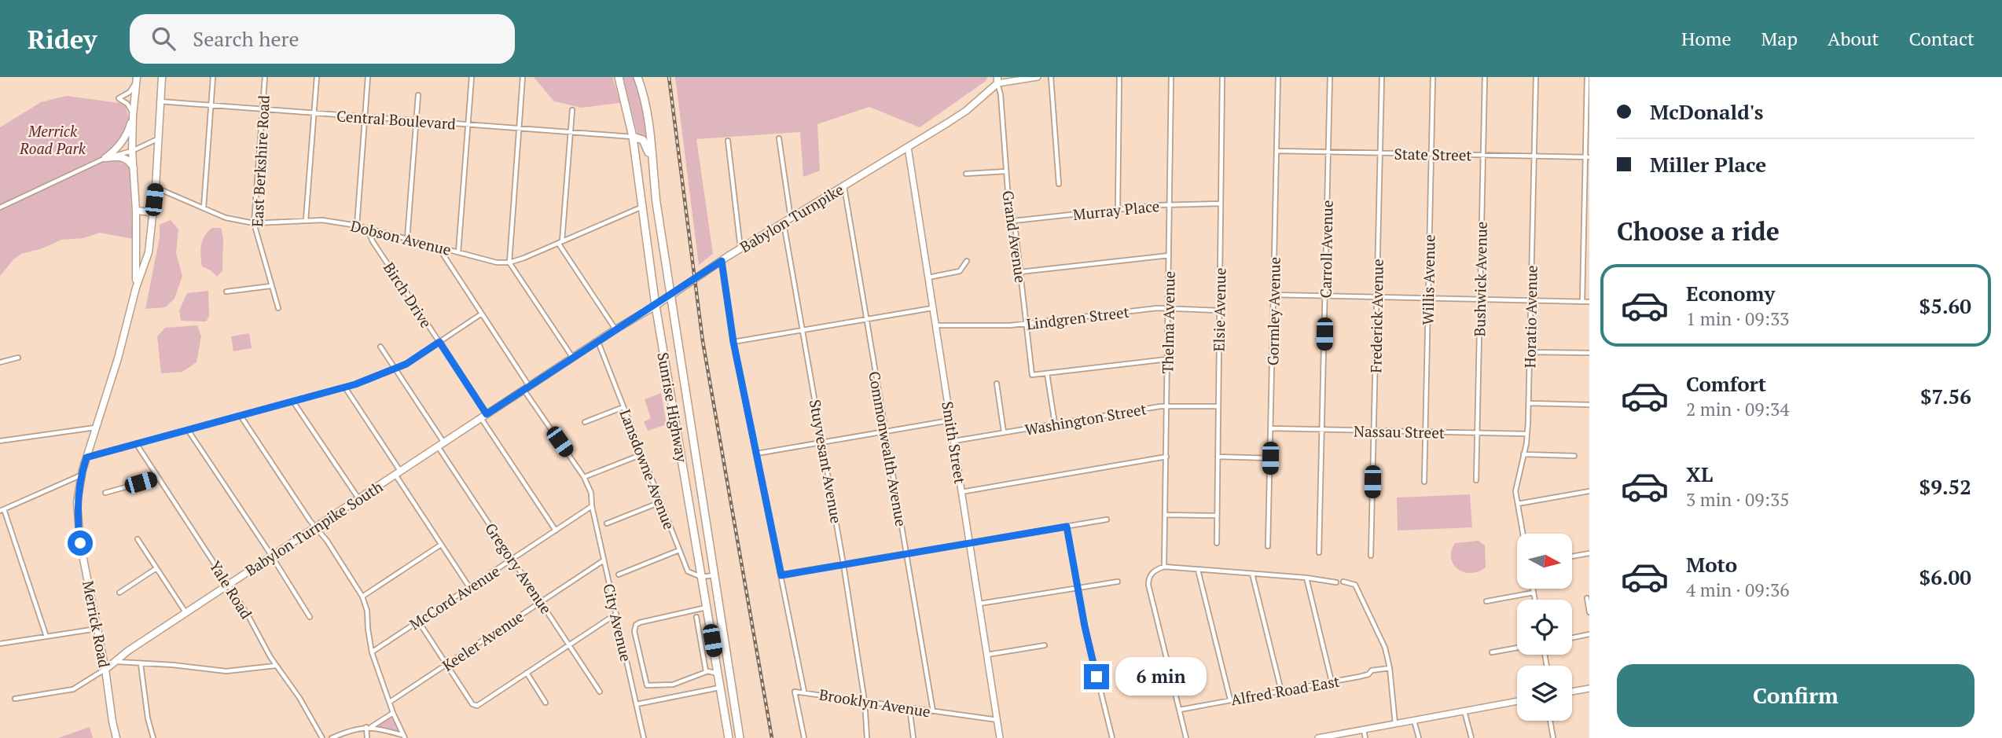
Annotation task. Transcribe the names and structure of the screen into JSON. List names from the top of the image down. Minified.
{"streets":{"highway":["Sunrise Highway"],"main road":["Babylon Turnpike","Babylon Turnpike South","Merrick Road"],"street":["Central Boulevard","State Street","East Berkshire Road","Murray Place","Grand Avenue","Dobson Avenue","Carroll Avenue","Bushwick Avenue","Willis Avenue","Birch Drive","Elsie Avenue","Gormley Avenue","Frederick Avenue","Horatio Avenue","Lindgren Street","Thelma Avenue","Washington Street","Nassau Street","Smith Street","Commonwealth Avenue","Stuyvesant Avenue","Lansdowne Avenue","Gregory Avenue","Yale Road","McCord Avenue","City Avenue","Keeler Avenue","Alfred Road East","Brooklyn Avenue"]},"crossings":[["Central Boulevard","East Berkshire Road"],["Central Boulevard","Sunrise Highway"],["Central Boulevard","Merrick Road"],["State Street","Carroll Avenue"],["State Street","Bushwick Avenue"],["State Street","Willis Avenue"],["State Street","Gormley Avenue"],["State Street","Frederick Avenue"],["State Street","Horatio Avenue"],["East Berkshire Road","Dobson Avenue"],["Murray Place","Grand Avenue"],["Murray Place","Elsie Avenue"],["Murray Place","Thelma Avenue"],["Babylon Turnpike","Grand Avenue"],["Babylon Turnpike","Sunrise Highway"],["Babylon Turnpike","Smith Street"],["Babylon Turnpike","Commonwealth Avenue"],["Babylon Turnpike","Stuyvesant Avenue"],["Babylon Turnpike","Lansdowne Avenue"],["Babylon Turnpike","Babylon Turnpike South"],["Babylon Turnpike","City Avenue"],["Babylon Turnpike","Brooklyn Avenue"],["Grand Avenue","Lindgren Street"],["Dobson Avenue","Birch Drive"],["Dobson Avenue","Sunrise Highway"],["Dobson Avenue","City Avenue"],["Dobson Avenue","Merrick Road"],["Carroll Avenue","Nassau Street"],["Bushwick Avenue","Nassau Street"],["Willis Avenue","Nassau Street"],["Birch Drive","Babylon Turnpike South"],["Birch Drive","McCord Avenue"],["Elsie Avenue","Lindgren Street"],["Elsie Avenue","Washington Street"],["Gormley Avenue","Nassau Street"],["Frederick Avenue","Nassau Street"],["Horatio Avenue","Nassau Street"],["Lindgren Street","Thelma Avenue"],["Lindgren Street","Smith Street"],["Thelma Avenue","Washington Street"],["Sunrise Highway","Lansdowne Avenue"],["Washington Street","Smith Street"],["Smith Street","Brooklyn Avenue"],["Commonwealth Avenue","Brooklyn Avenue"],["Stuyvesant Avenue","Brooklyn Avenue"],["Babylon Turnpike South","Gregory Avenue"],["Babylon Turnpike South","Yale Road"],["Babylon Turnpike South","City Avenue"],["Babylon Turnpike South","Merrick Road"],["Gregory Avenue","McCord Avenue"],["Gregory Avenue","Keeler Avenue"],["McCord Avenue","City Avenue"],["City Avenue","Keeler Avenue"]],"parks":["Merrick Road Park"],"north":"right","page":{"header":"Ridey","search":"Search here","nav":["Home","Map","About","Contact"],"banner":["McDonald's","Miller Place"],"heading":"Choose a ride","list":[{"name":"Economy","note":"1 min · 09:33","value":"$5.60"},{"name":"Comfort","note":"2 min · 09:34","value":"$7.56"},{"name":"XL","note":"3 min · 09:35","value":"$9.52"},{"name":"Moto","note":"4 min · 09:36","value":"$6.00"}],"buttons":"Confirm","bubble":"6 min"}}
